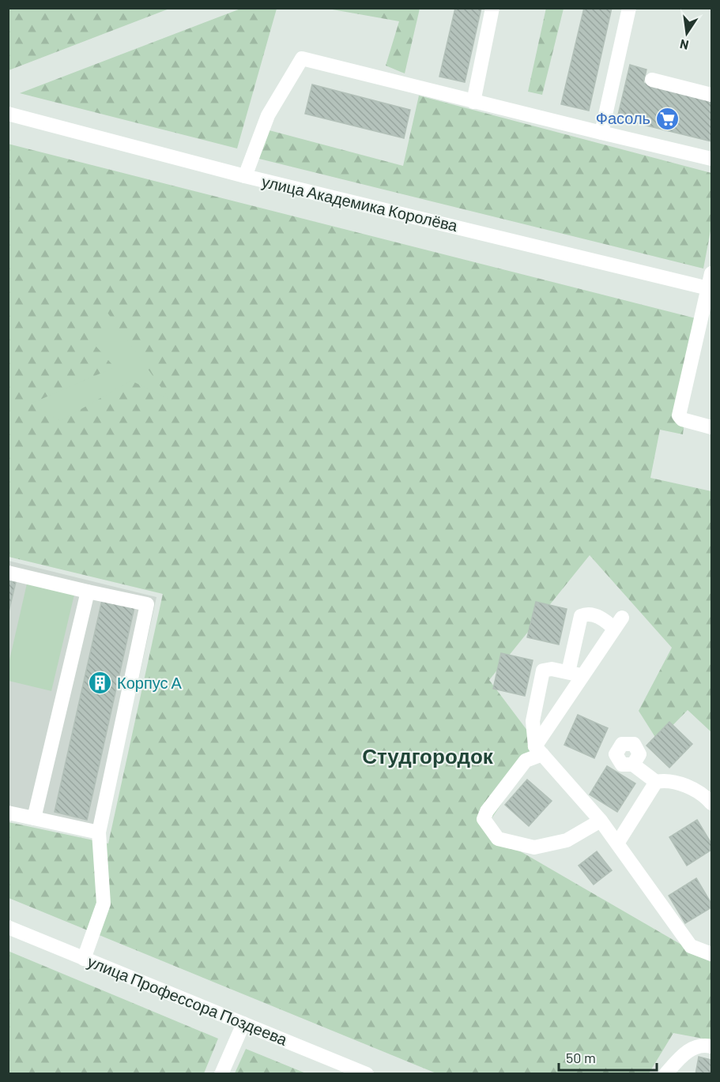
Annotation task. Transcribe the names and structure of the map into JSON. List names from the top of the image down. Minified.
{"streets":{"street":["улица Академика Королёва","улица Профессора Поздеева"]},"districts":["Студгородок"],"places":{"supermarket":["Фасоль"],"building":["Корпус А"]},"scale_bar":"50 m","north":"bottom"}
